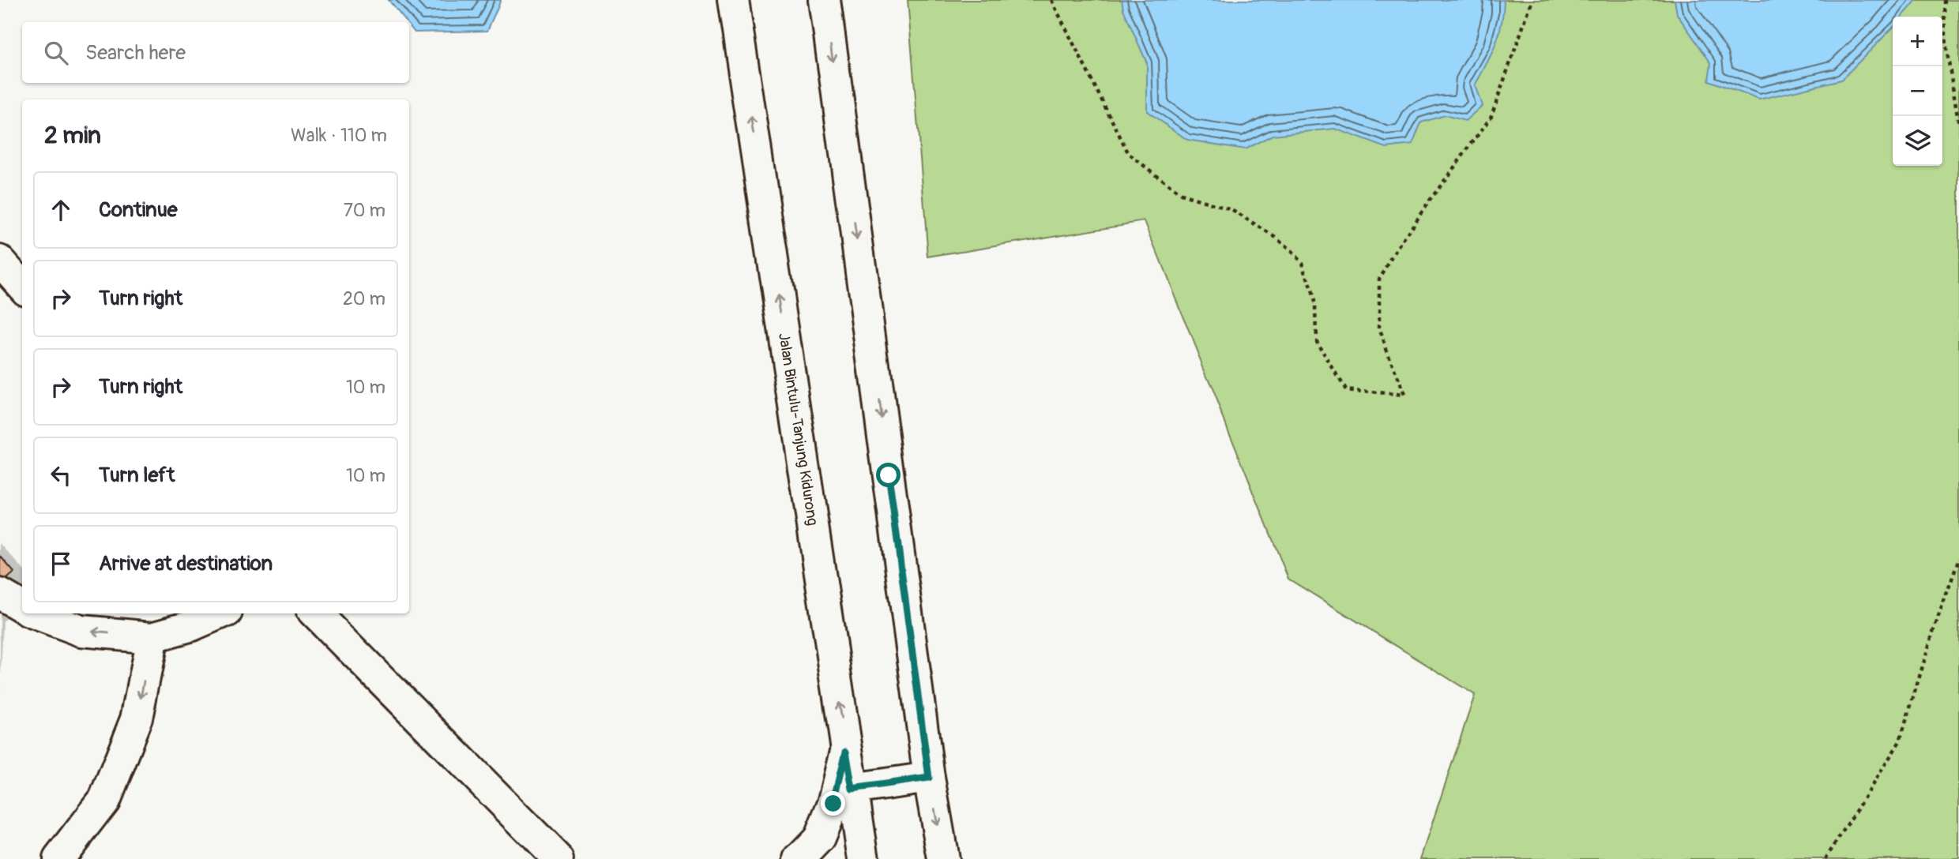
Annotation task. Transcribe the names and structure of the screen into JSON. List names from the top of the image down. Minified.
{"streets":{"main road":["Jalan Bintulu-Tanjung Kidurong"]},"page":{"map_buttons":["+","−"],"search":"Search here","heading":["2 min","Walk · 110 m"],"list":[["Continue","70 m"],["Turn right","20 m"],["Turn right","10 m"],["Turn left","10 m"],"Arrive at destination"]}}
